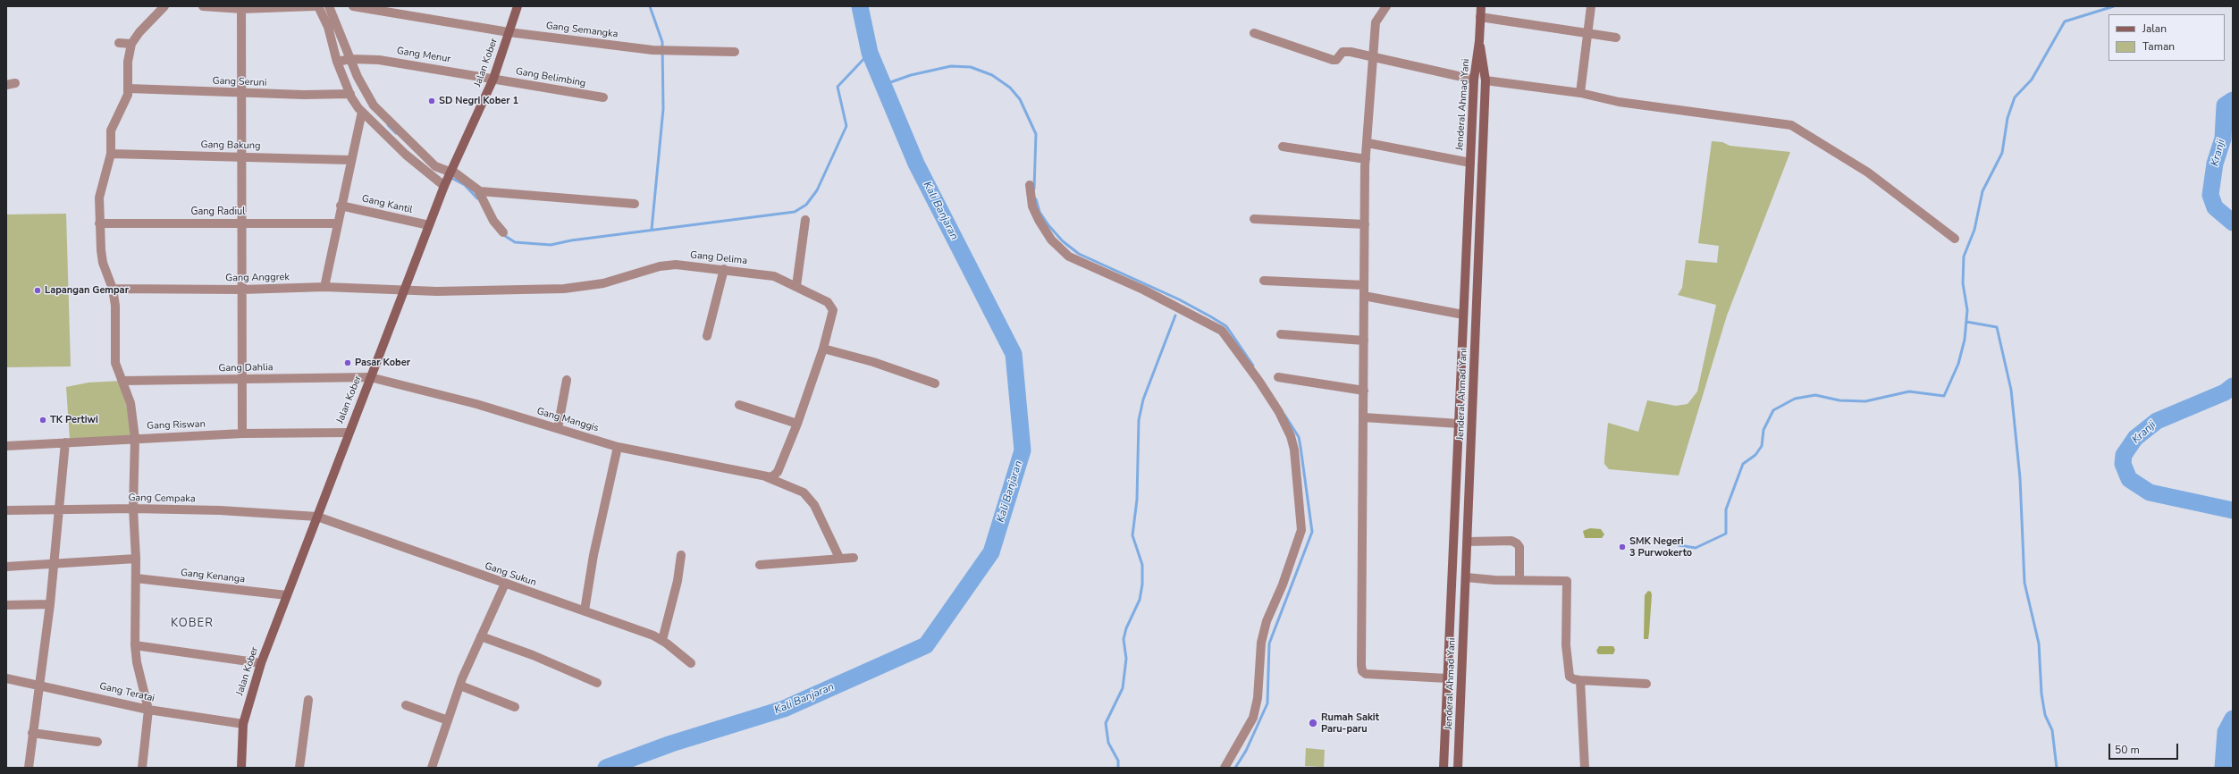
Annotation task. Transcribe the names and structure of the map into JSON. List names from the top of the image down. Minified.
{"streets":{"main road":["Jalan Kober","Jenderal Ahmad Yani"],"street":["Gang Semangka","Gang Menur","Gang Belimbing","Gang Seruni","Gang Bakung","Gang Kantil","Gang Radiul","Gang Delima","Gang Anggrek","Gang Dahlia","Gang Manggis","Gang Riswan","Gang Cempaka","Gang Sukun","Gang Kenanga","Gang Teratai"]},"crossings":[["Gang Semangka","Jalan Kober"],["Gang Menur","Jalan Kober"],["Gang Menur","Gang Belimbing"],["Jalan Kober","Gang Belimbing"],["Jalan Kober","Gang Kantil"],["Jalan Kober","Gang Delima"],["Jalan Kober","Gang Anggrek"],["Jalan Kober","Gang Dahlia"],["Jalan Kober","Gang Manggis"],["Jalan Kober","Gang Riswan"],["Jalan Kober","Gang Cempaka"],["Jalan Kober","Gang Sukun"],["Jalan Kober","Gang Kenanga"],["Jalan Kober","Gang Teratai"],["Gang Delima","Gang Anggrek"],["Gang Delima","Gang Manggis"],["Gang Dahlia","Gang Manggis"],["Gang Cempaka","Gang Sukun"]],"districts":["KOBER"],"water":["Kranji","Kali Banjaran"],"places":["SD Negri Kober 1","Lapangan Gempar","Pasar Kober","TK Pertiwi","SMK Negeri 3 Purwokerto","Rumah Sakit Paru-paru"],"legend":["Jalan","Taman"],"scale_bar":"50 m"}
